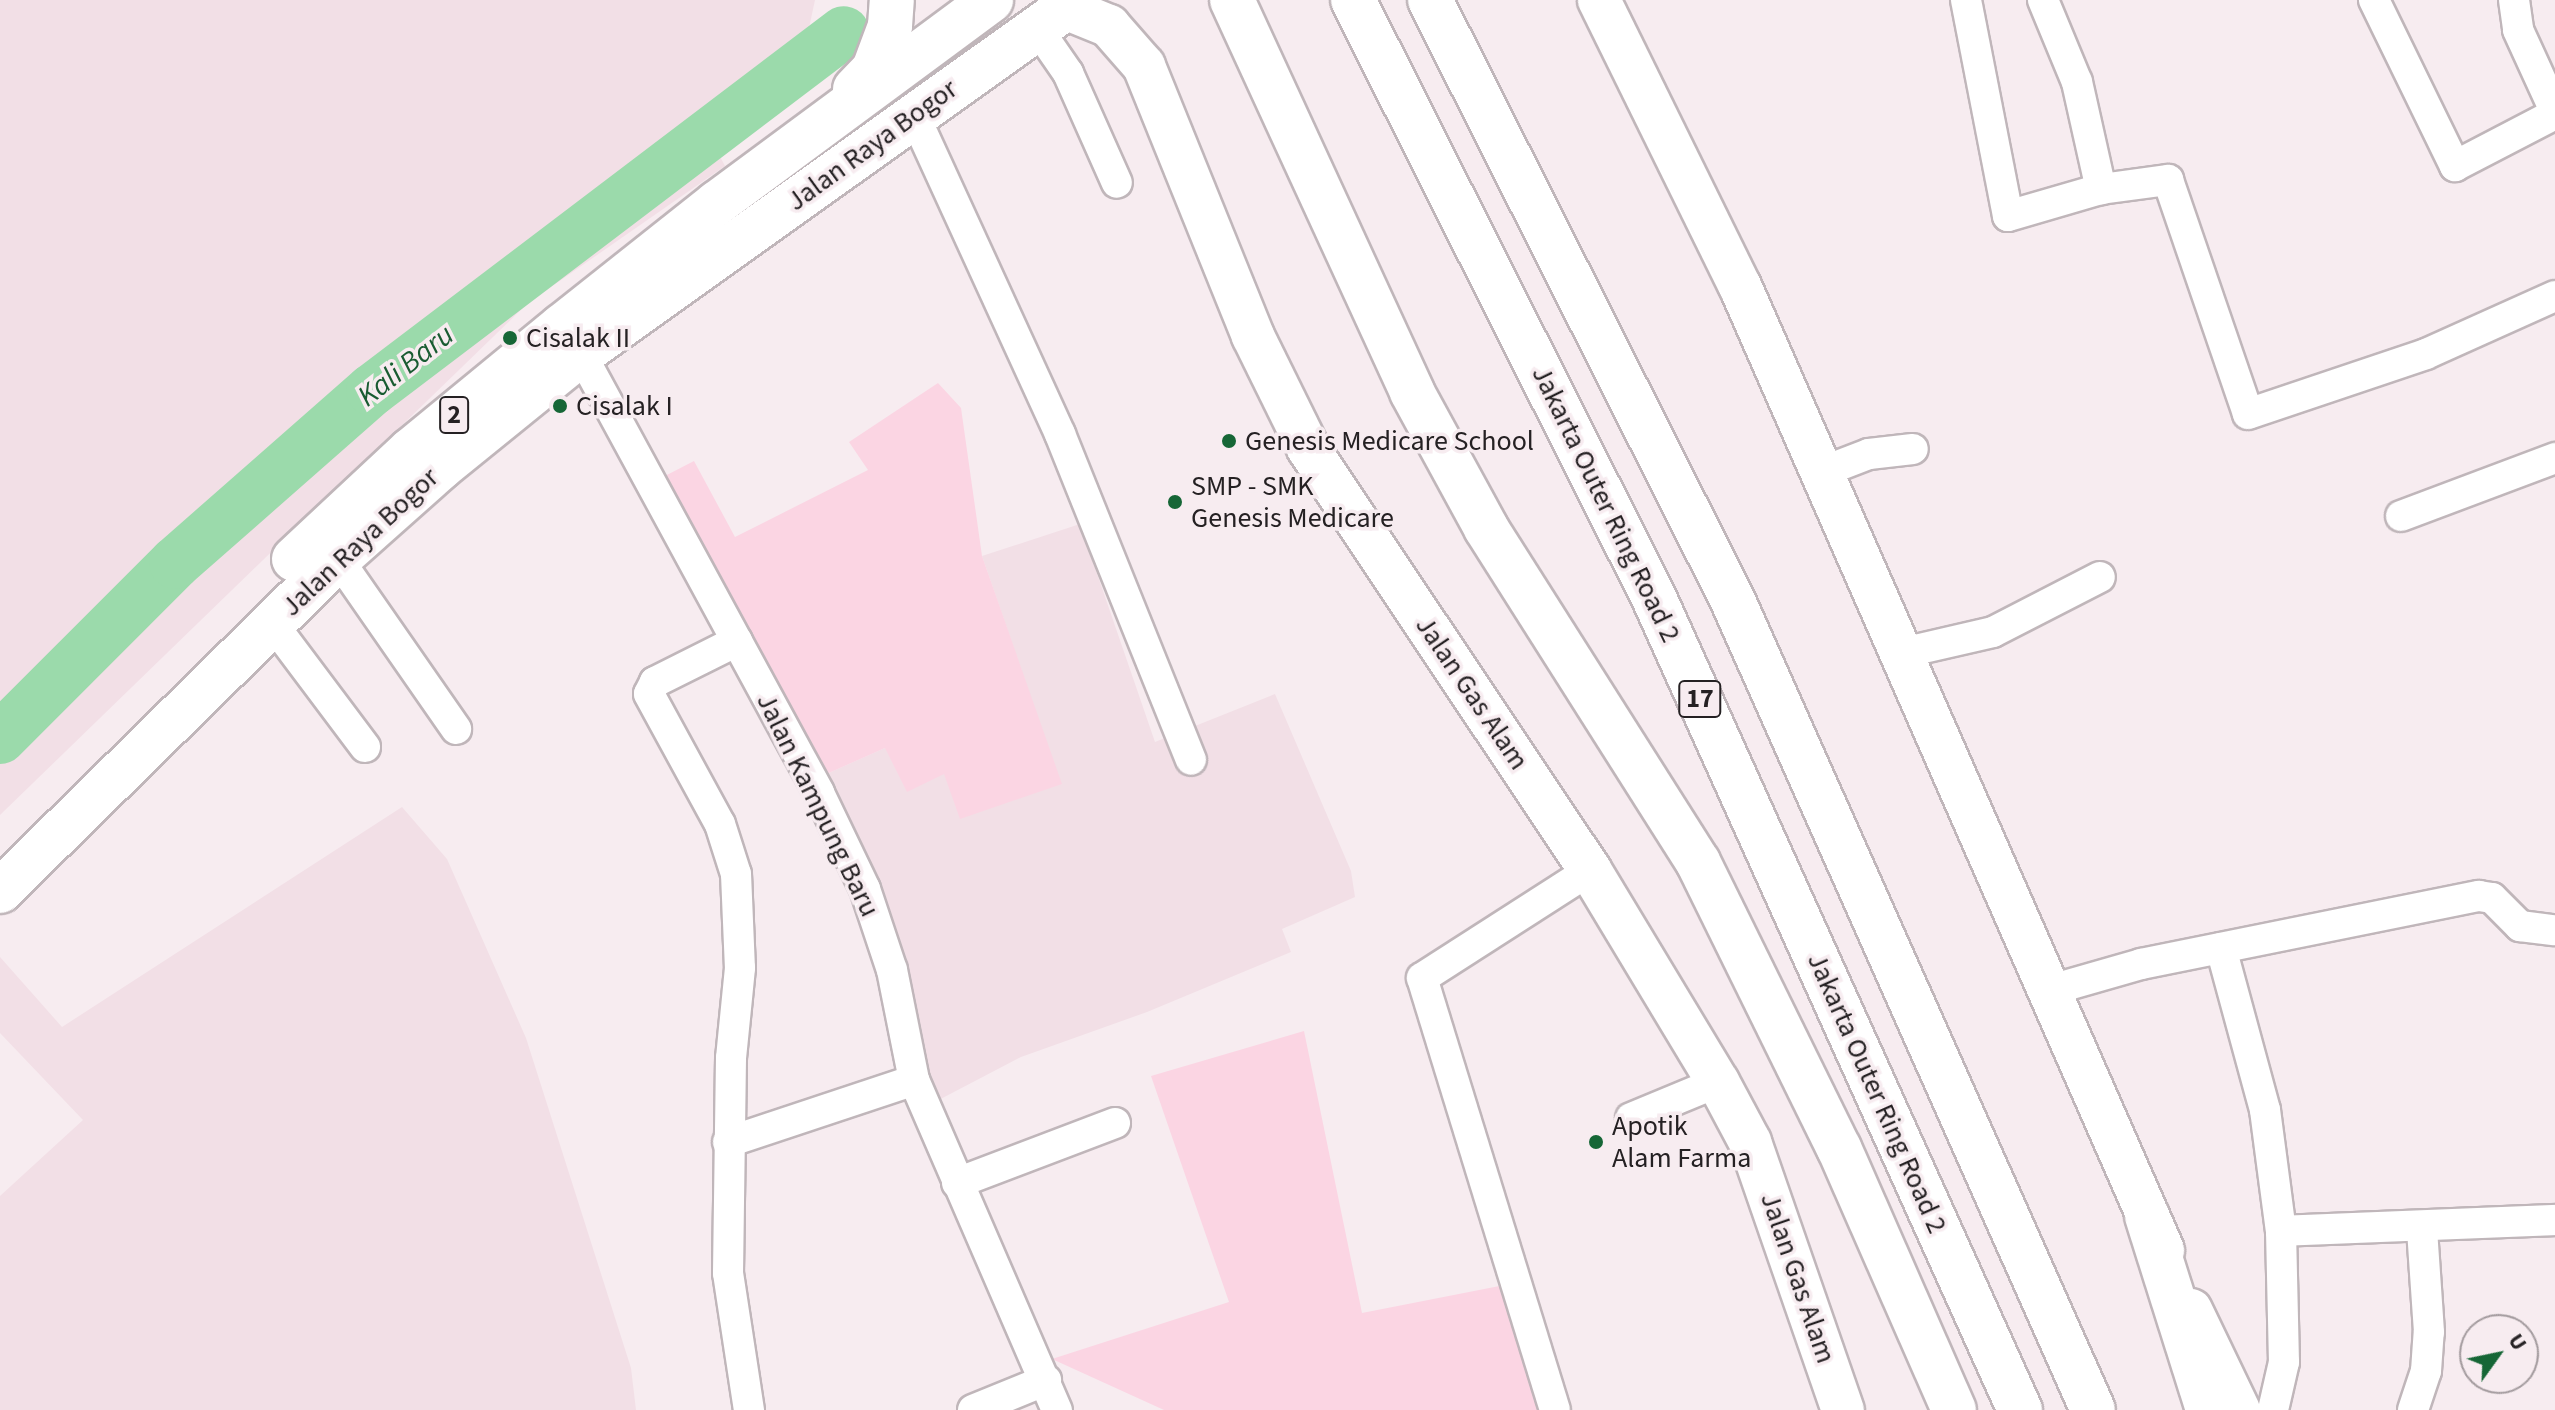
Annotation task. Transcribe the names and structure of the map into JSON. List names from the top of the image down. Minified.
{"streets":{"highway":["Jalan Raya Bogor","2","Jakarta Outer Ring Road 2","17"],"main road":["Jalan Gas Alam"],"street":["Jalan Kampung Baru"]},"crossings":[["Jalan Raya Bogor","Jalan Gas Alam"],["Jalan Raya Bogor","Jalan Kampung Baru"]],"water":["Kali Baru"],"places":["Cisalak II","Cisalak I","Genesis Medicare School","SMP - SMK Genesis Medicare","Apotik Alam Farma"],"north":"top right"}
